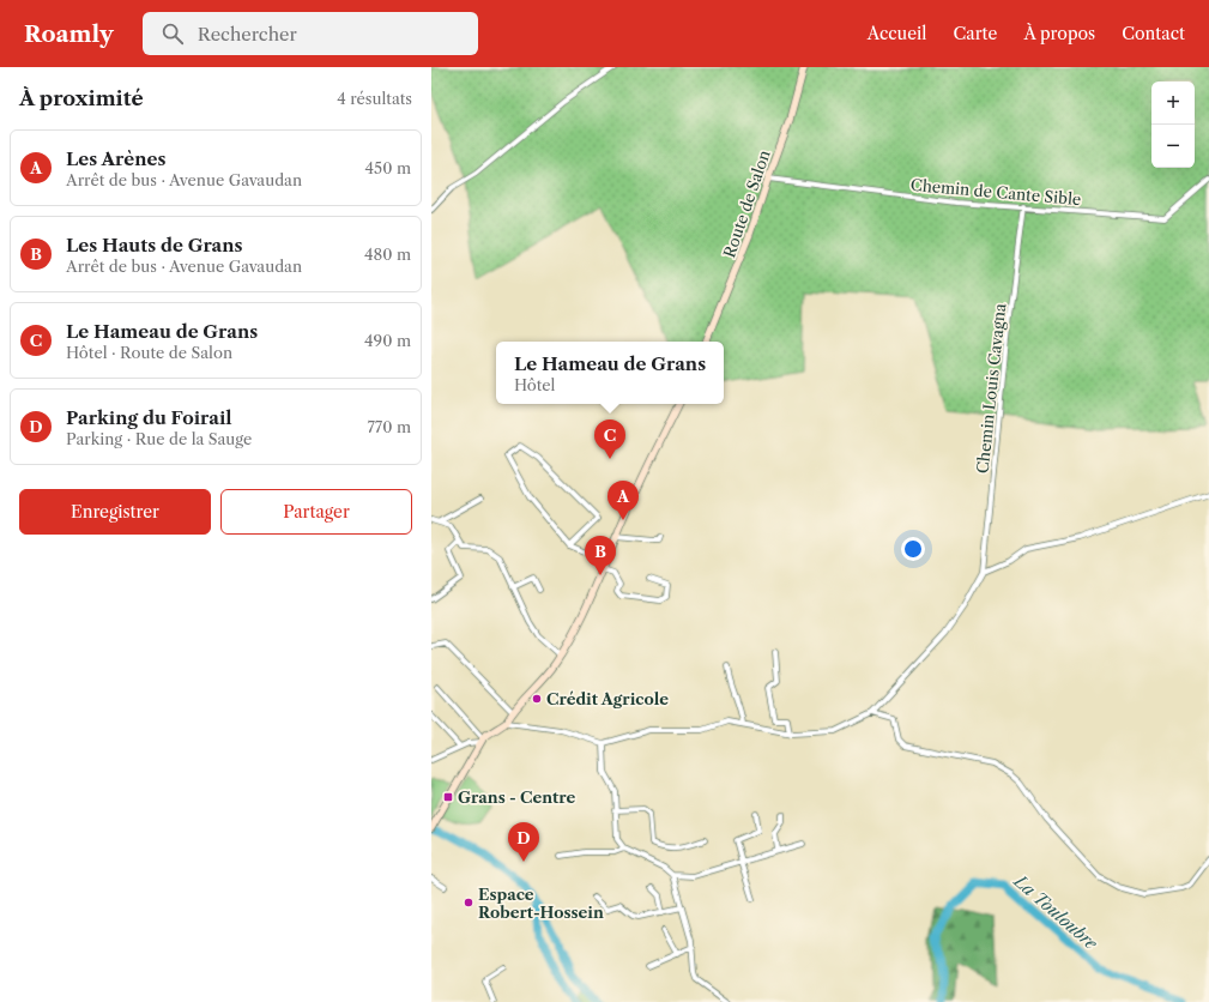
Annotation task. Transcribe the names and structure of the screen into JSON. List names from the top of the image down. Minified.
{"streets":{"street":["Chemin de Cante Sible","Route de Salon","Chemin Louis Cavagna"]},"crossings":[["Chemin de Cante Sible","Route de Salon"],["Chemin de Cante Sible","Chemin Louis Cavagna"]],"water":["La Touloubre"],"places":{"other":["Crédit Agricole","Espace Robert-Hossein"],"transit":["Grans - Centre"]},"page":{"header":"Roamly","search":"Rechercher","nav":["Accueil","Carte","À propos","Contact"],"heading":["À proximité","4 résultats"],"map_buttons":["+","−"],"list":[{"mark":"A","name":"Les Arènes","note":"Arrêt de bus · Avenue Gavaudan","value":"450 m"},{"mark":"B","name":"Les Hauts de Grans","note":"Arrêt de bus · Avenue Gavaudan","value":"480 m"},{"mark":"C","name":"Le Hameau de Grans","note":"Hôtel · Route de Salon","value":"490 m"},{"mark":"D","name":"Parking du Foirail","note":"Parking · Rue de la Sauge","value":"770 m"}],"popup":["Le Hameau de Grans","Hôtel"],"pins":["C","A","B","D"],"buttons":["Enregistrer","Partager"]}}
